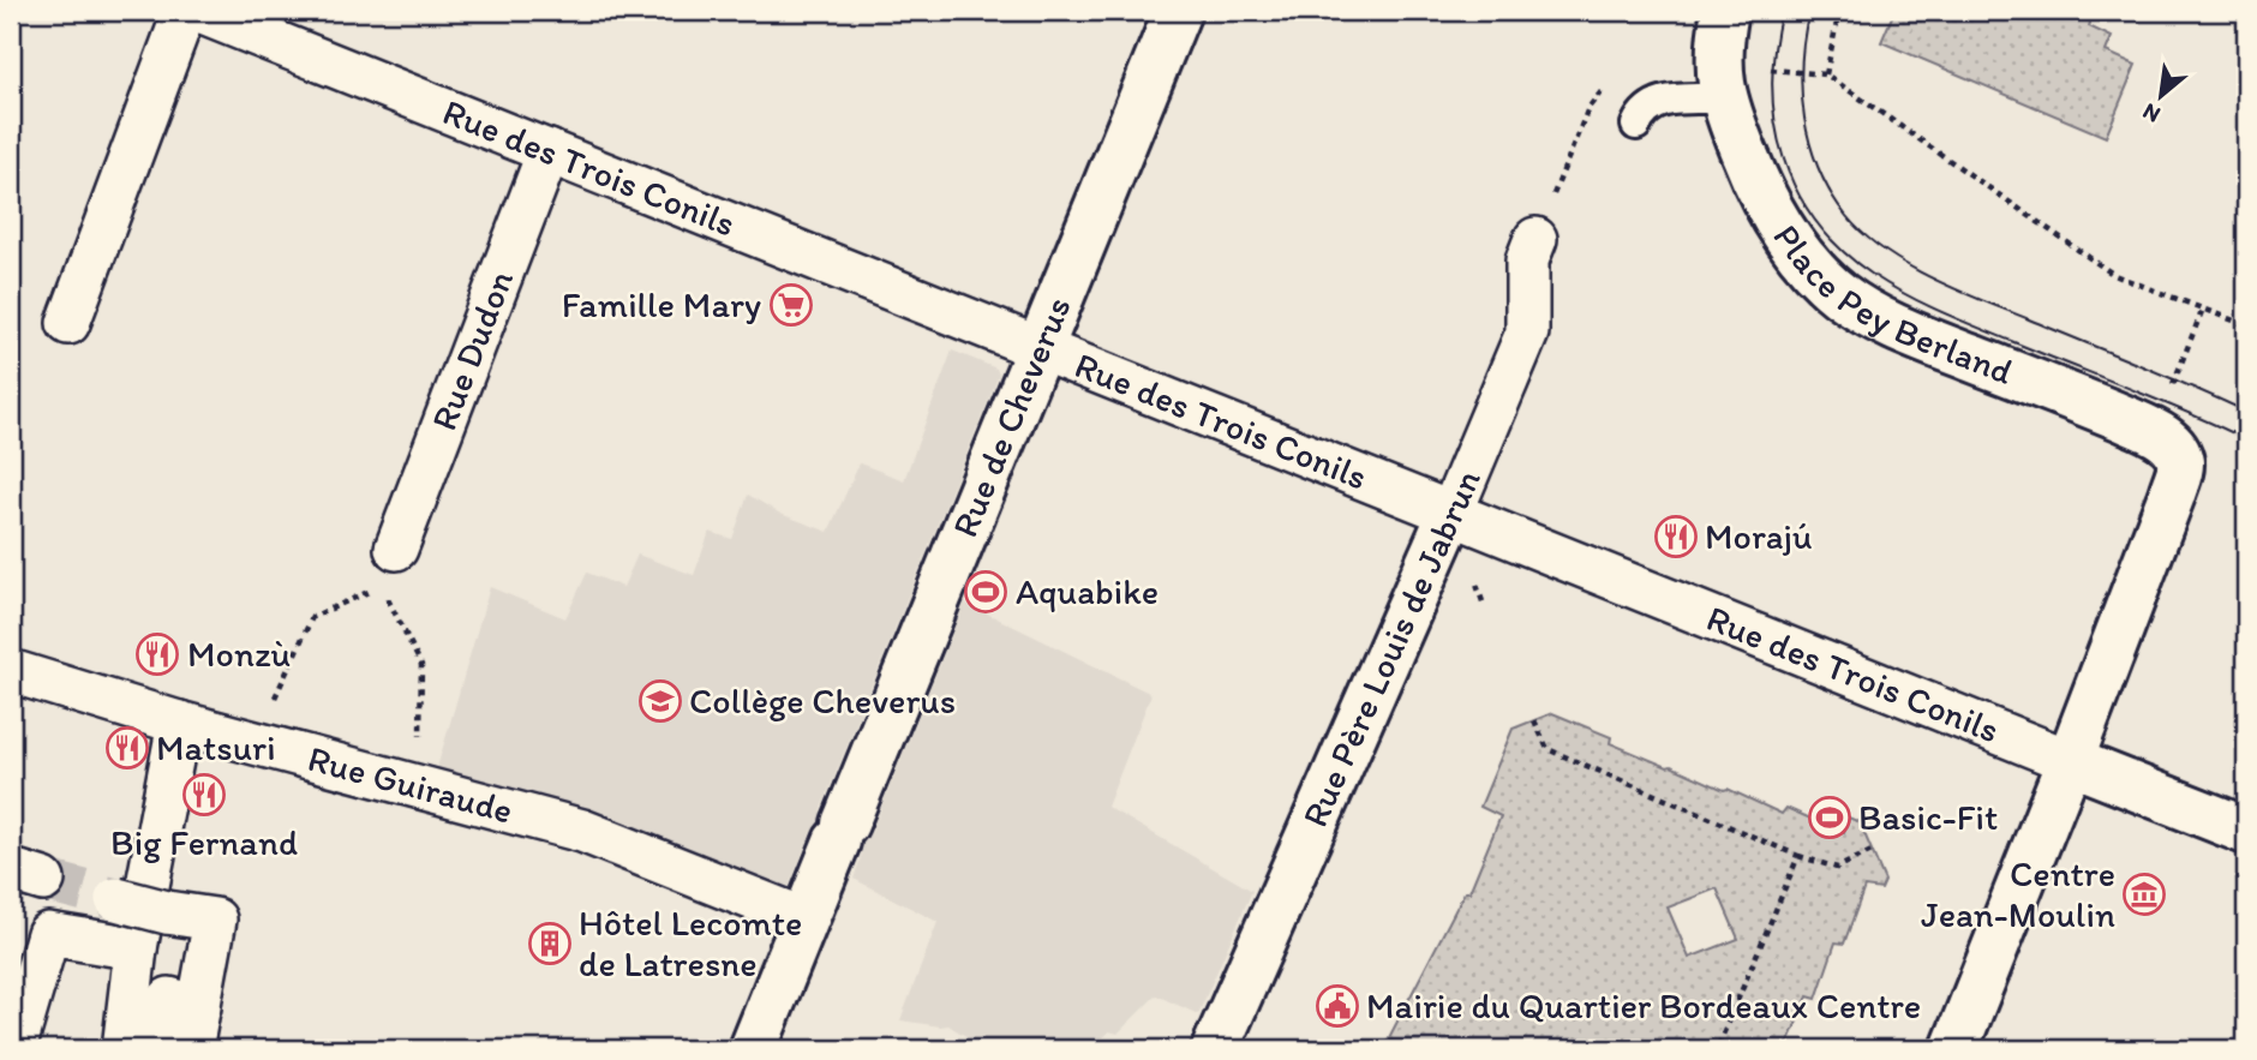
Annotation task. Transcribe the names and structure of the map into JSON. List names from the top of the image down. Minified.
{"streets":{"street":["Rue des Trois Conils","Place Pey Berland","Rue Dudon","Rue de Cheverus","Rue Père Louis de Jabrun","Rue Guiraude"]},"crossings":[["Rue des Trois Conils","Place Pey Berland"],["Rue des Trois Conils","Rue Dudon"],["Rue des Trois Conils","Rue de Cheverus"],["Rue des Trois Conils","Rue Père Louis de Jabrun"],["Rue de Cheverus","Rue Guiraude"]],"places":{"supermarket":["Famille Mary"],"restaurant":["Morajú","Monzù","Matsuri","Big Fernand"],"sports":["Aquabike","Basic-Fit"],"school or university":["Collège Cheverus"],"museum":["Centre Jean-Moulin"],"building":["Hôtel Lecomte de Latresne"],"public building":["Mairie du Quartier Bordeaux Centre"]},"north":"bottom left"}
